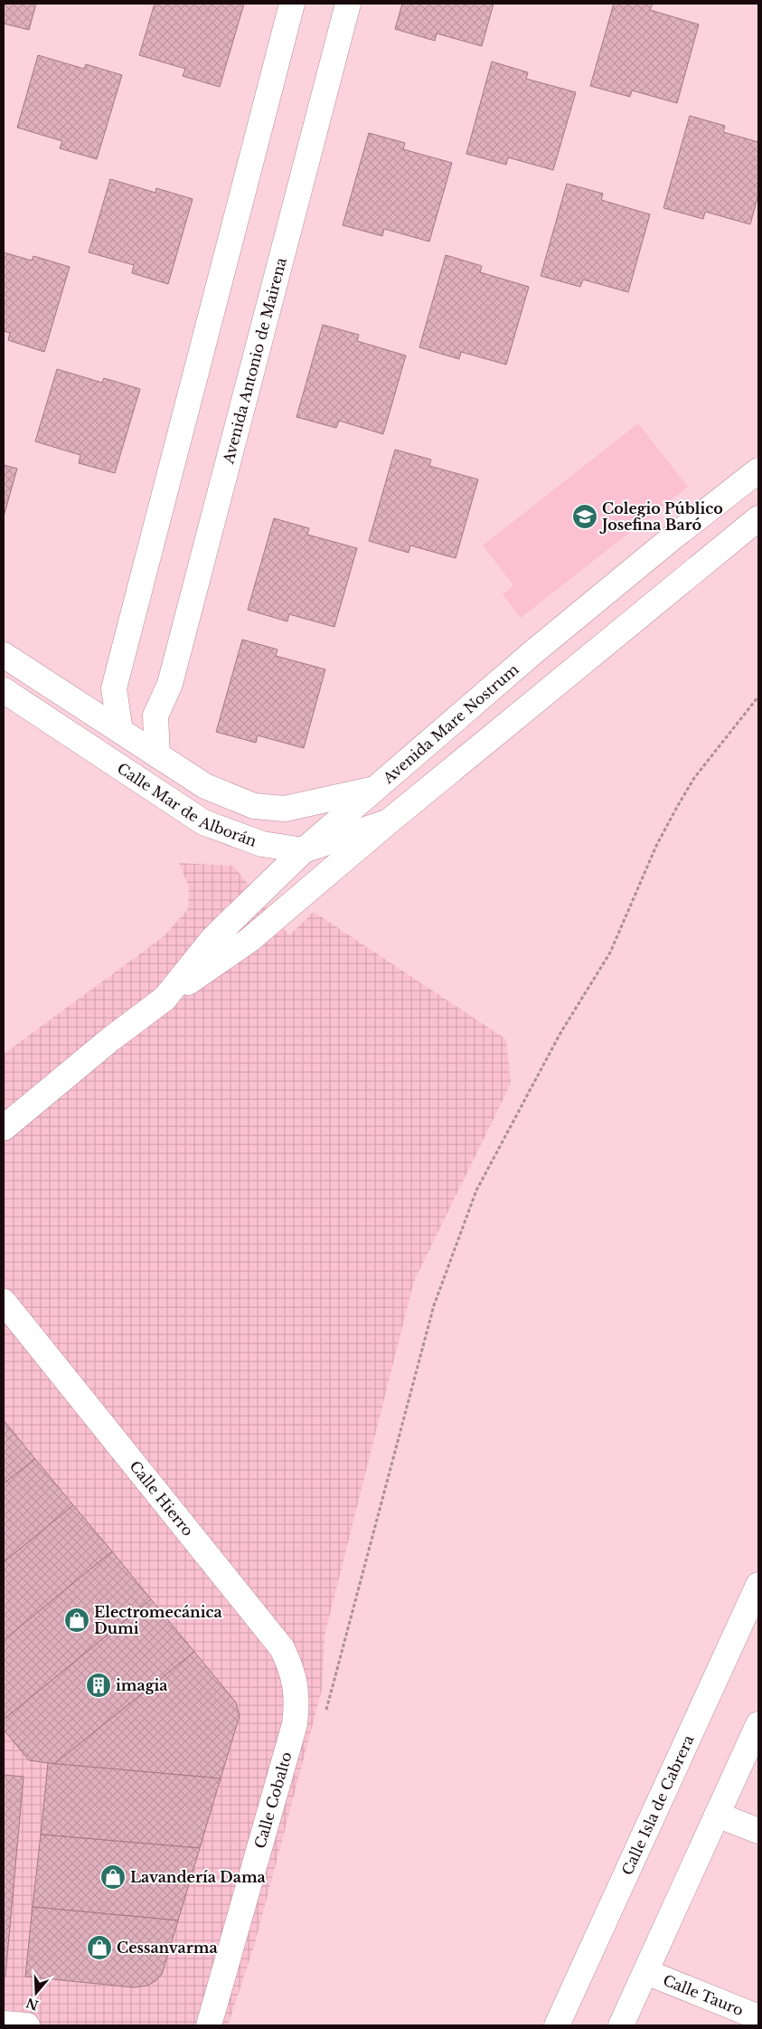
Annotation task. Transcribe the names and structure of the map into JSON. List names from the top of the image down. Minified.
{"streets":{"street":["Avenida Antonio de Mairena","Avenida Mare Nostrum","Calle Mar de Alborán","Calle Hierro","Calle Cobalto","Calle Isla de Cabrera","Calle Tauro"]},"crossings":[["Avenida Antonio de Mairena","Calle Mar de Alborán"],["Avenida Mare Nostrum","Calle Mar de Alborán"],["Calle Hierro","Calle Cobalto"]],"places":{"school or university":["Colegio Público Josefina Baró"],"shop":["Electromecánica Dumi","Lavandería Dama","Cessanvarma"],"building":["imagia"]},"north":"bottom"}
